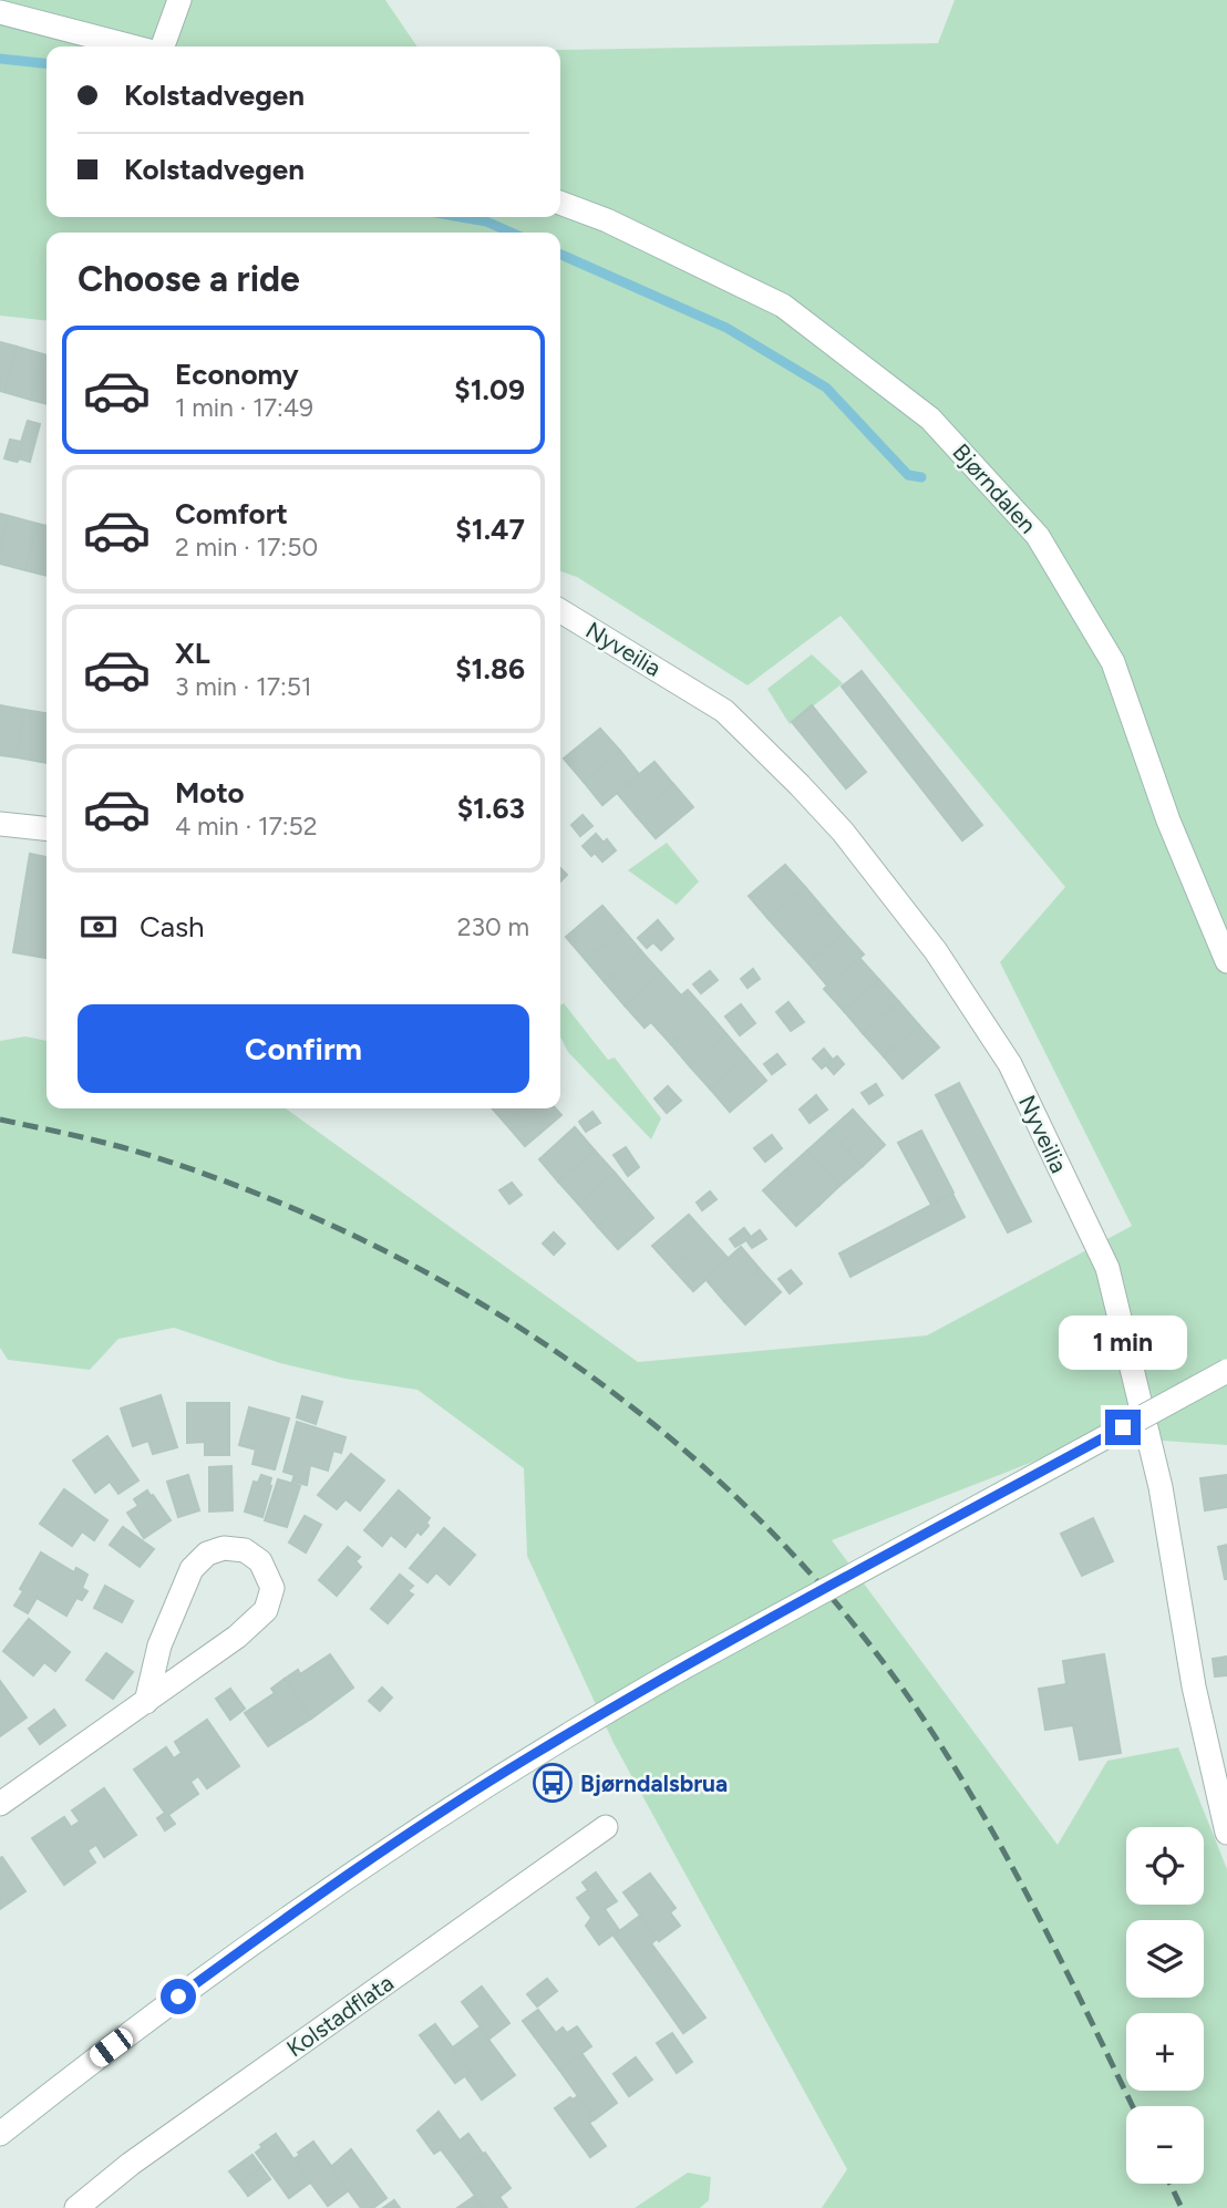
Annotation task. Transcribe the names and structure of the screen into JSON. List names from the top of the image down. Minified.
{"streets":{"street":["Bjørndalen","Nyveilia","Kolstadflata"]},"places":{"bus stop":["Bjørndalsbrua"]},"page":{"banner":["Kolstadvegen","Kolstadvegen"],"heading":"Choose a ride","list":[{"name":"Economy","note":"1 min · 17:49","value":"$1.09"},{"name":"Comfort","note":"2 min · 17:50","value":"$1.47"},{"name":"XL","note":"3 min · 17:51","value":"$1.86"},{"name":"Moto","note":"4 min · 17:52","value":"$1.63"}],"pay":["Cash","230 m"],"buttons":"Confirm","bubble":"1 min","map_buttons":["+","−"]}}
